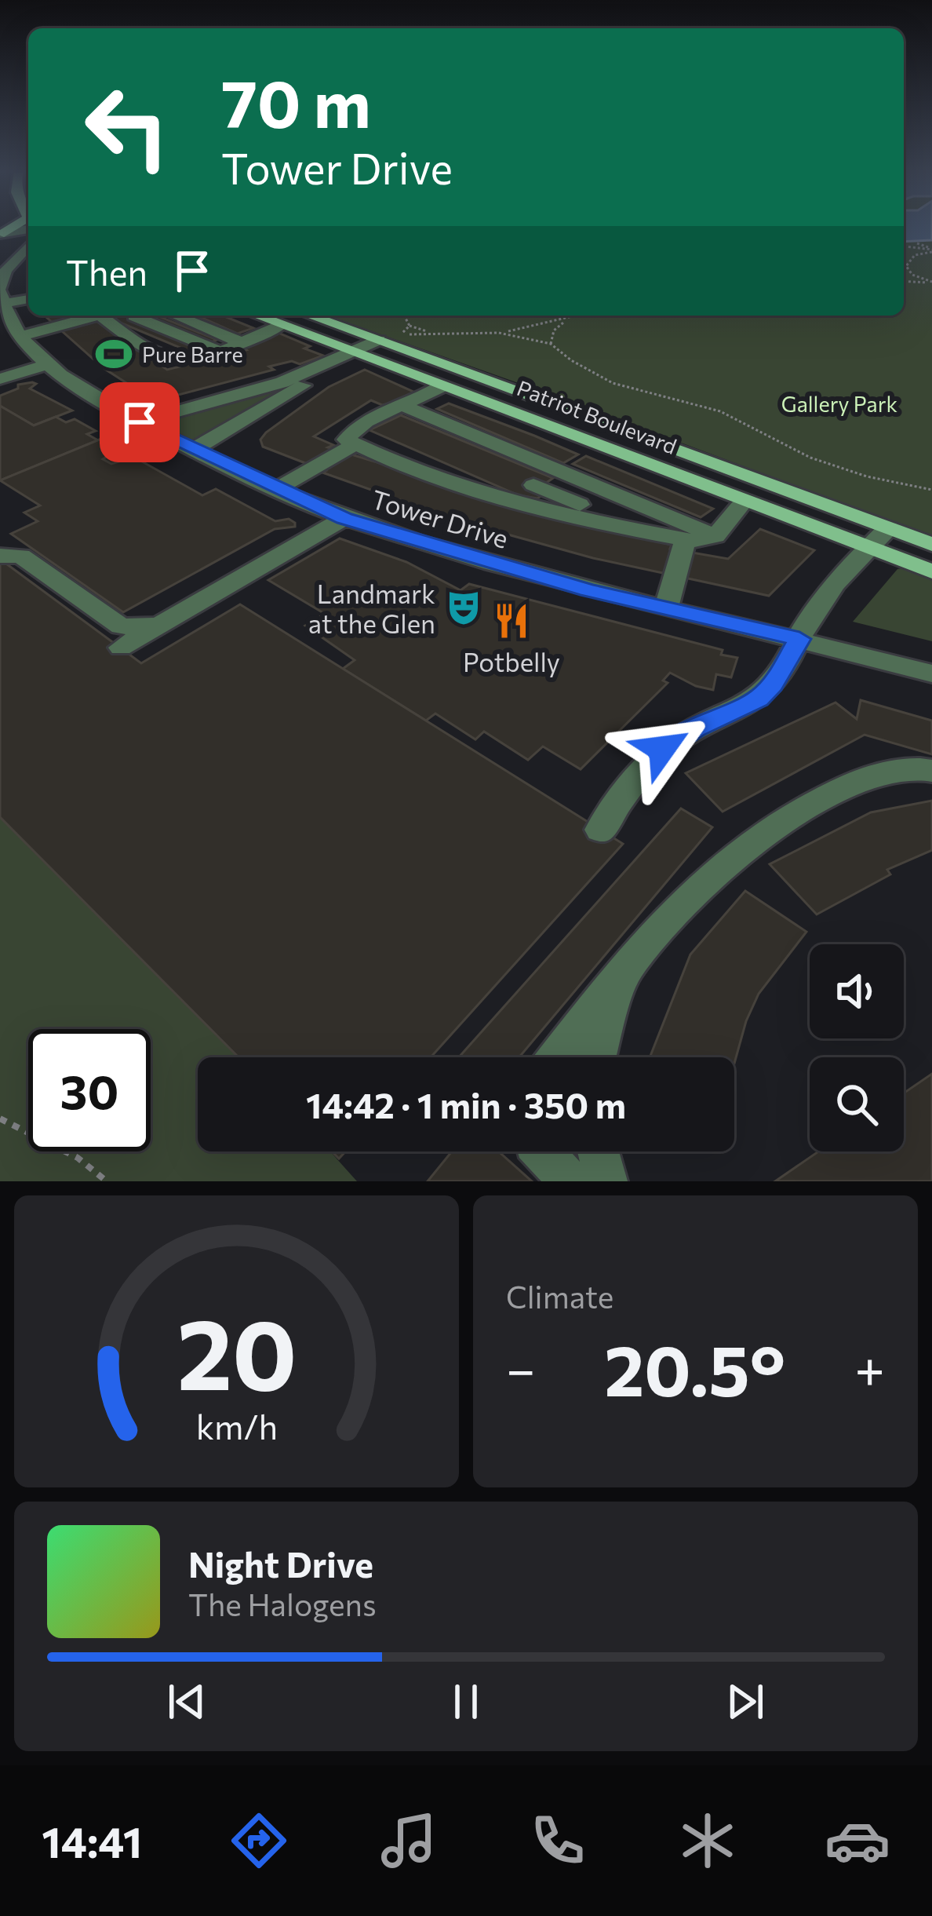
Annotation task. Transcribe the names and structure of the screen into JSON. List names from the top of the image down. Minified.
{"streets":{"main road":["Patriot Boulevard"],"street":["Tower Drive"]},"parks":["Gallery Park"],"places":{"sports":["Pure Barre"],"theatre":["Landmark at the Glen"],"restaurant":["Potbelly"]},"page":{"turn":["70 m","Tower Drive"],"then":"Then","limit":"30","trip":"14:42 · 1 min · 350 m","tile":"Climate","heat":["−","20.5°","+"],"song":["Night Drive","The Halogens"],"tabs":"14:41","gauge":["20","km/h"]}}
